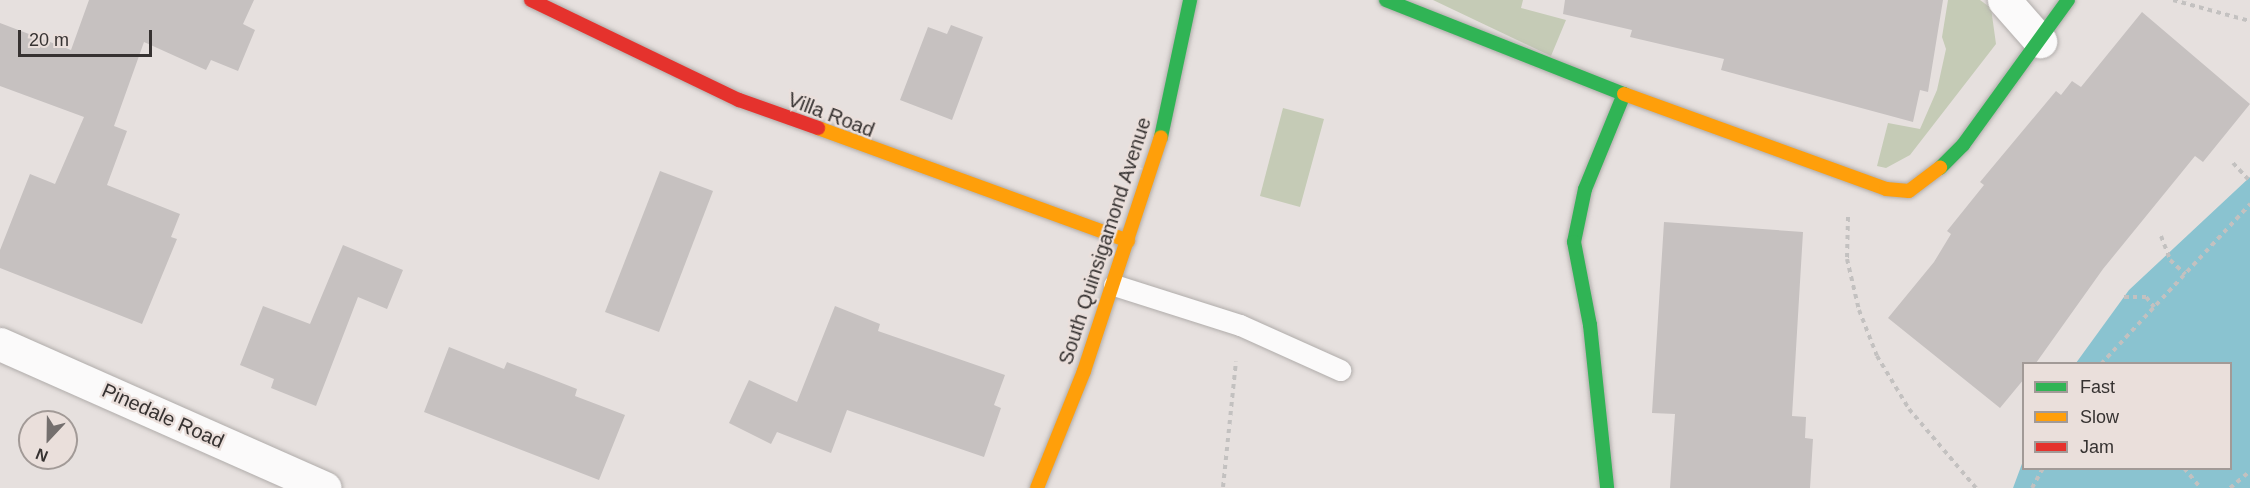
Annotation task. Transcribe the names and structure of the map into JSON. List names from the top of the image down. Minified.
{"streets":{"street":["Villa Road","South Quinsigamond Avenue","Pinedale Road"]},"crossings":[["Villa Road","South Quinsigamond Avenue"]],"legend":["Fast","Slow","Jam"],"scale_bar":"20 m","north":"bottom"}
